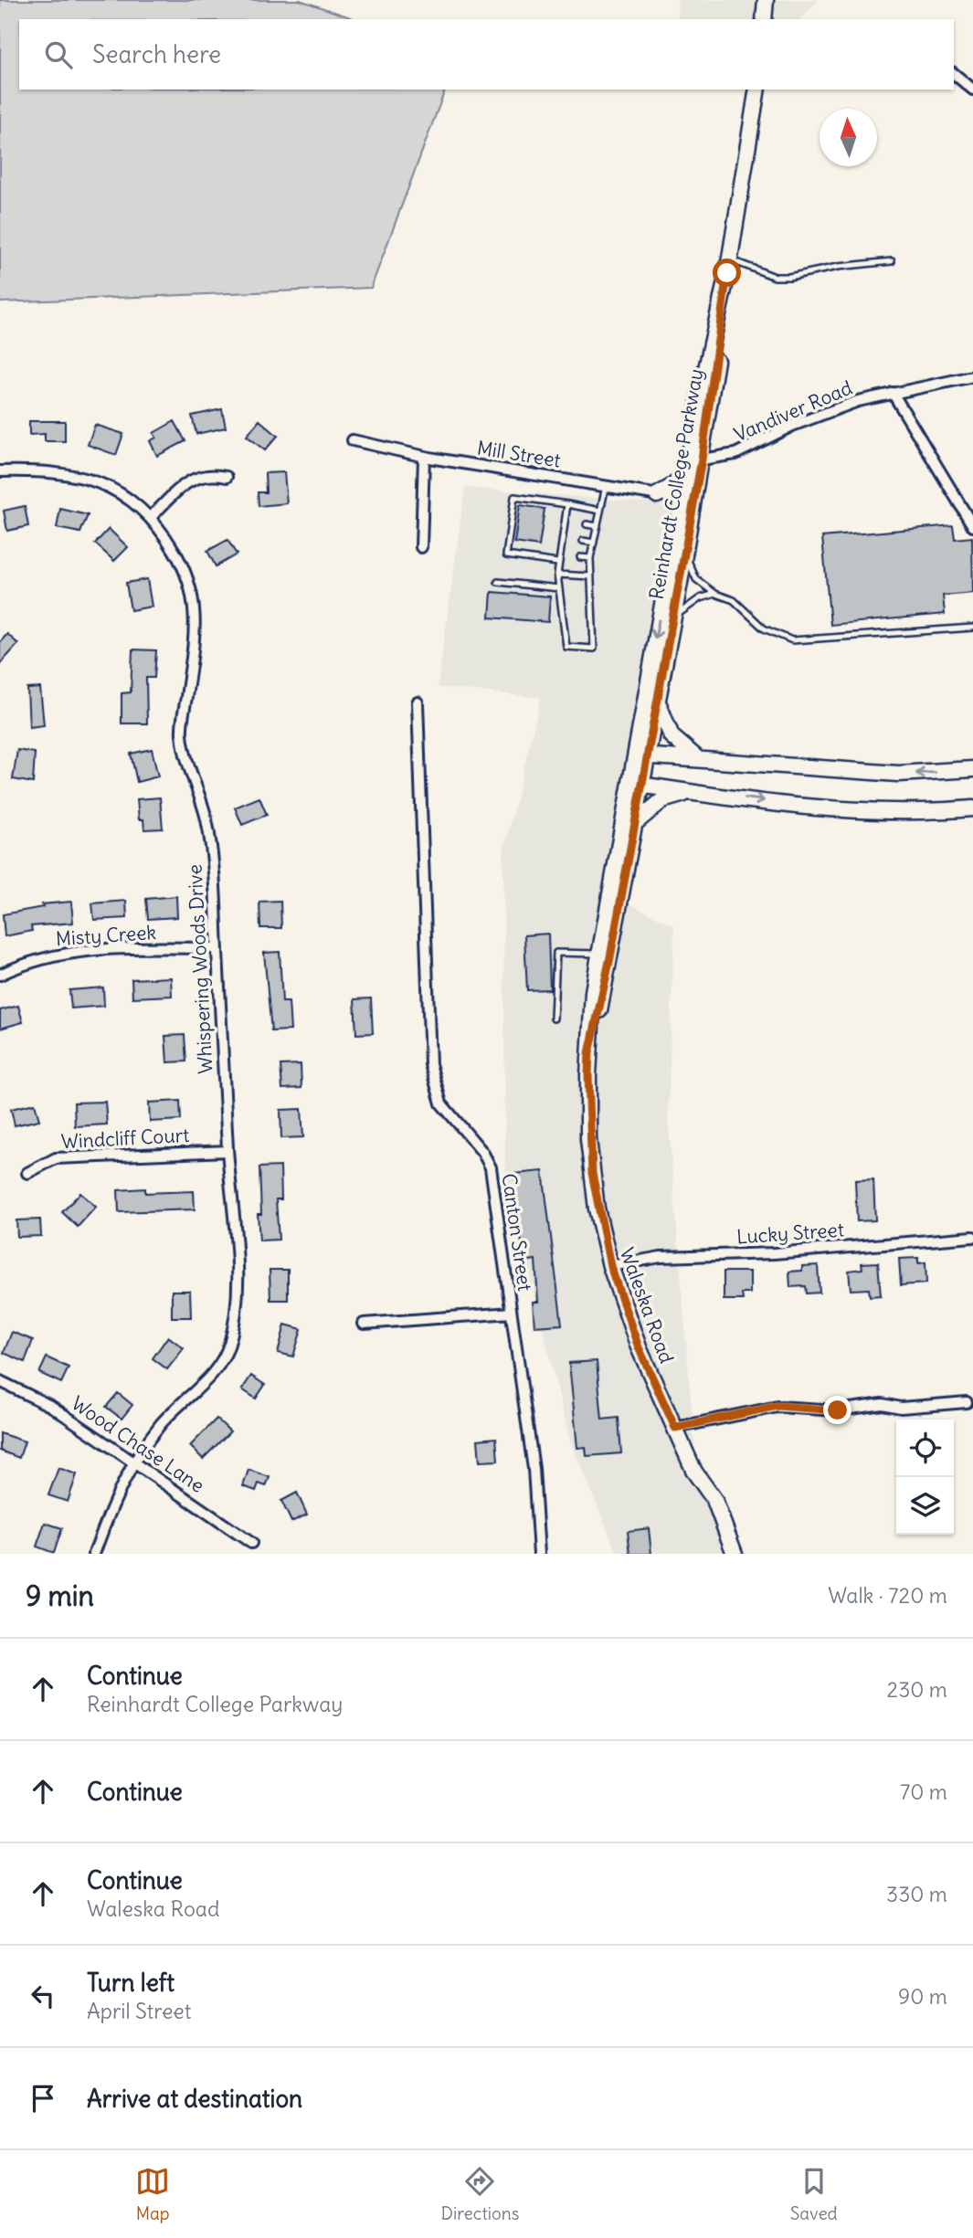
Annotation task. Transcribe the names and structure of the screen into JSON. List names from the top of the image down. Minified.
{"streets":{"main road":["Reinhardt College Parkway","Waleska Road"],"street":["Vandiver Road","Mill Street","Misty Creek","Whispering Woods Drive","Windcliff Court","Canton Street","Lucky Street","Wood Chase Lane"]},"crossings":[["Vandiver Road","Reinhardt College Parkway"],["Mill Street","Reinhardt College Parkway"],["Misty Creek","Whispering Woods Drive"],["Whispering Woods Drive","Windcliff Court"],["Whispering Woods Drive","Wood Chase Lane"],["Lucky Street","Waleska Road"]],"north":"top","page":{"search":"Search here","heading":["9 min","Walk · 720 m"],"list":[["Continue","Reinhardt College Parkway","230 m"],["Continue","70 m"],["Continue","Waleska Road","330 m"],["Turn left","April Street","90 m"],"Arrive at destination"],"nav":["Map","Directions","Saved"]}}
